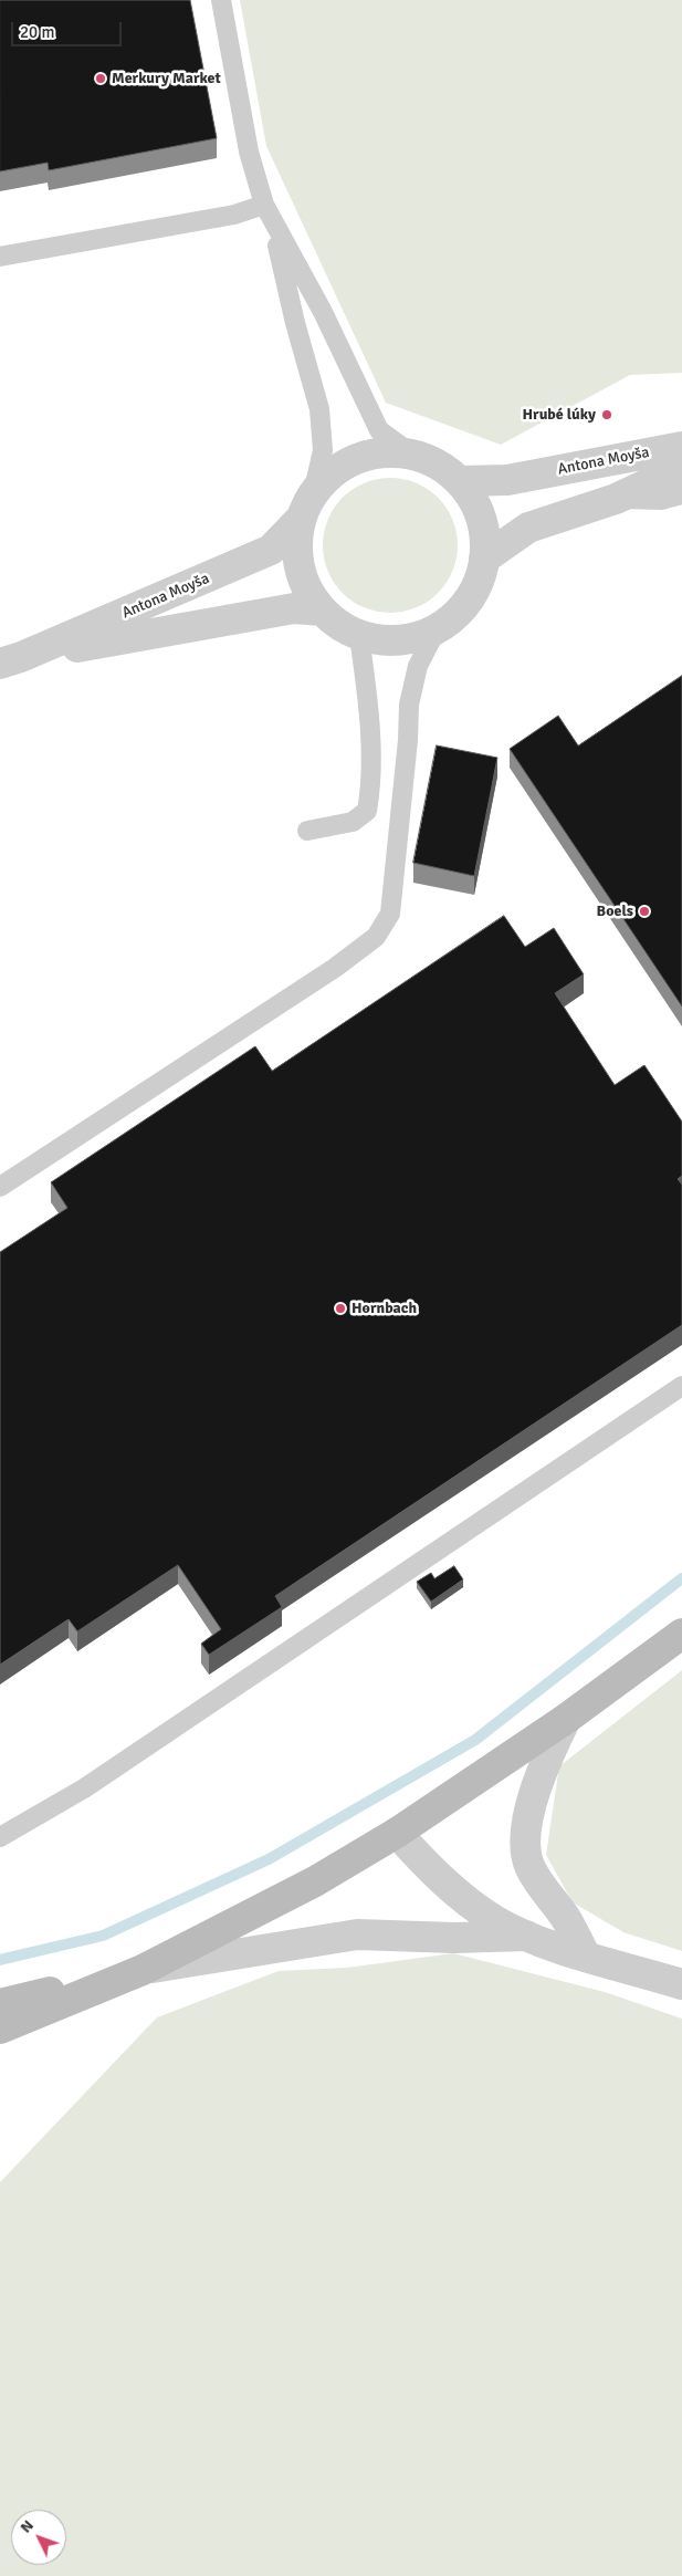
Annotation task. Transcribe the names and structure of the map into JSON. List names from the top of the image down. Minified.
{"streets":{"street":["Antona Moyša"]},"places":["Merkury Market","Hrubé lúky","Boels","Hornbach"],"scale_bar":"20 m","north":"top left"}
